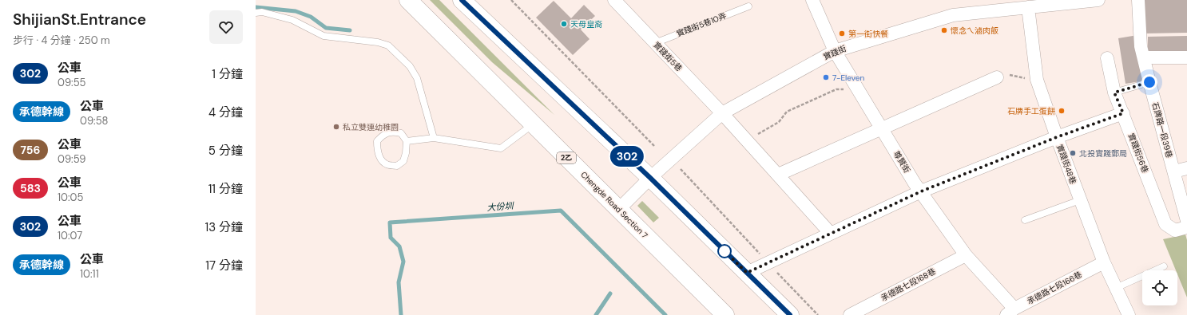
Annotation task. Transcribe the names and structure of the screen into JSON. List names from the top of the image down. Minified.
{"streets":{"main road":["2乙","Chengde Road Section 7"],"street":["實踐街","實踐街5巷","石牌路一段39巷","實踐街56巷","尊賢街","實踐街48巷","承德路七段168巷","承德路七段166巷"],"lane":["實踐街5巷10弄"]},"crossings":[["實踐街5巷10弄","實踐街5巷"],["實踐街","實踐街5巷"],["實踐街","尊賢街"],["實踐街","實踐街48巷"],["實踐街","Chengde Road Section 7"],["尊賢街","承德路七段168巷"],["尊賢街","承德路七段166巷"],["實踐街48巷","承德路七段166巷"]],"water":["大份圳"],"places":["天母皇裔","懷念ㄟ滷肉飯","第一街快餐","7-Eleven","石牌手工蛋餅","私立雙連幼稚園","北投實踐郵局"],"lines":["bus line 302"],"page":{"heading":["ShijianSt.Entrance","步行 · 4 分鐘 · 250 m"],"on_map":"302","list":[{"mark":"302","name":"公車","note":"09:55","value":"1 分鐘"},{"mark":"承德幹線","name":"公車","note":"09:58","value":"4 分鐘"},{"mark":"756","name":"公車","note":"09:59","value":"5 分鐘"},{"mark":"583","name":"公車","note":"10:05","value":"11 分鐘"},{"mark":"302","name":"公車","note":"10:07","value":"13 分鐘"},{"mark":"承德幹線","name":"公車","note":"10:11","value":"17 分鐘"}]}}
